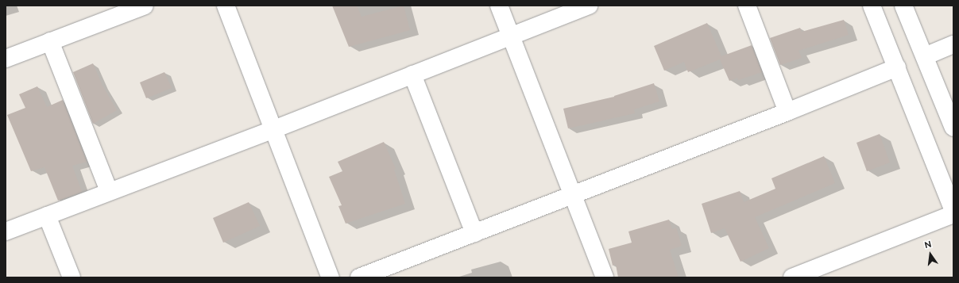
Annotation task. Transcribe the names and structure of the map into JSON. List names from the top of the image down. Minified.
{"north":"top"}
